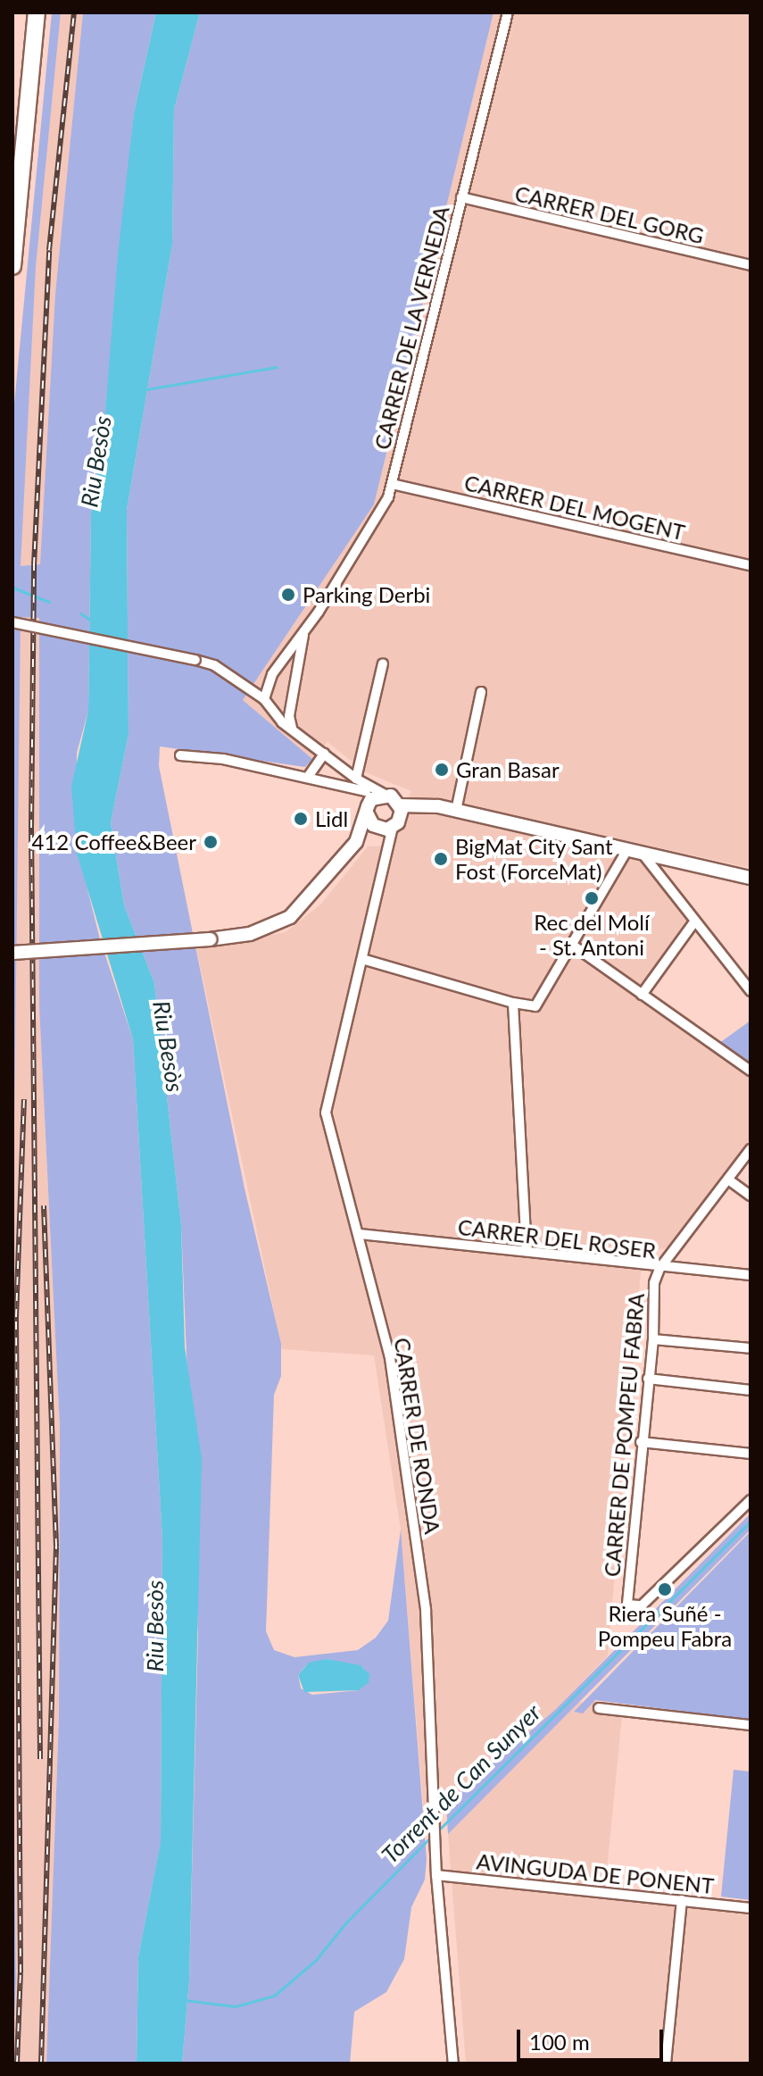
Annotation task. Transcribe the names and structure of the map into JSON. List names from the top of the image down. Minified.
{"streets":{"street":["CARRER DEL GORG","CARRER DE LA VERNEDA","CARRER DEL MOGENT","CARRER DEL ROSER","CARRER DE POMPEU FABRA","CARRER DE RONDA","AVINGUDA DE PONENT"]},"crossings":[["CARRER DEL GORG","CARRER DE LA VERNEDA"],["CARRER DE LA VERNEDA","CARRER DEL MOGENT"],["CARRER DEL ROSER","CARRER DE POMPEU FABRA"],["CARRER DEL ROSER","CARRER DE RONDA"],["CARRER DE RONDA","AVINGUDA DE PONENT"]],"water":["Riu Besòs","Torrent de Can Sunyer"],"places":["Parking Derbi","Gran Basar","Lidl","412 Coffee&Beer","BigMat City Sant Fost (ForceMat)","Rec del Molí - St. Antoni","Riera Suñé - Pompeu Fabra"],"scale_bar":"100 m"}
